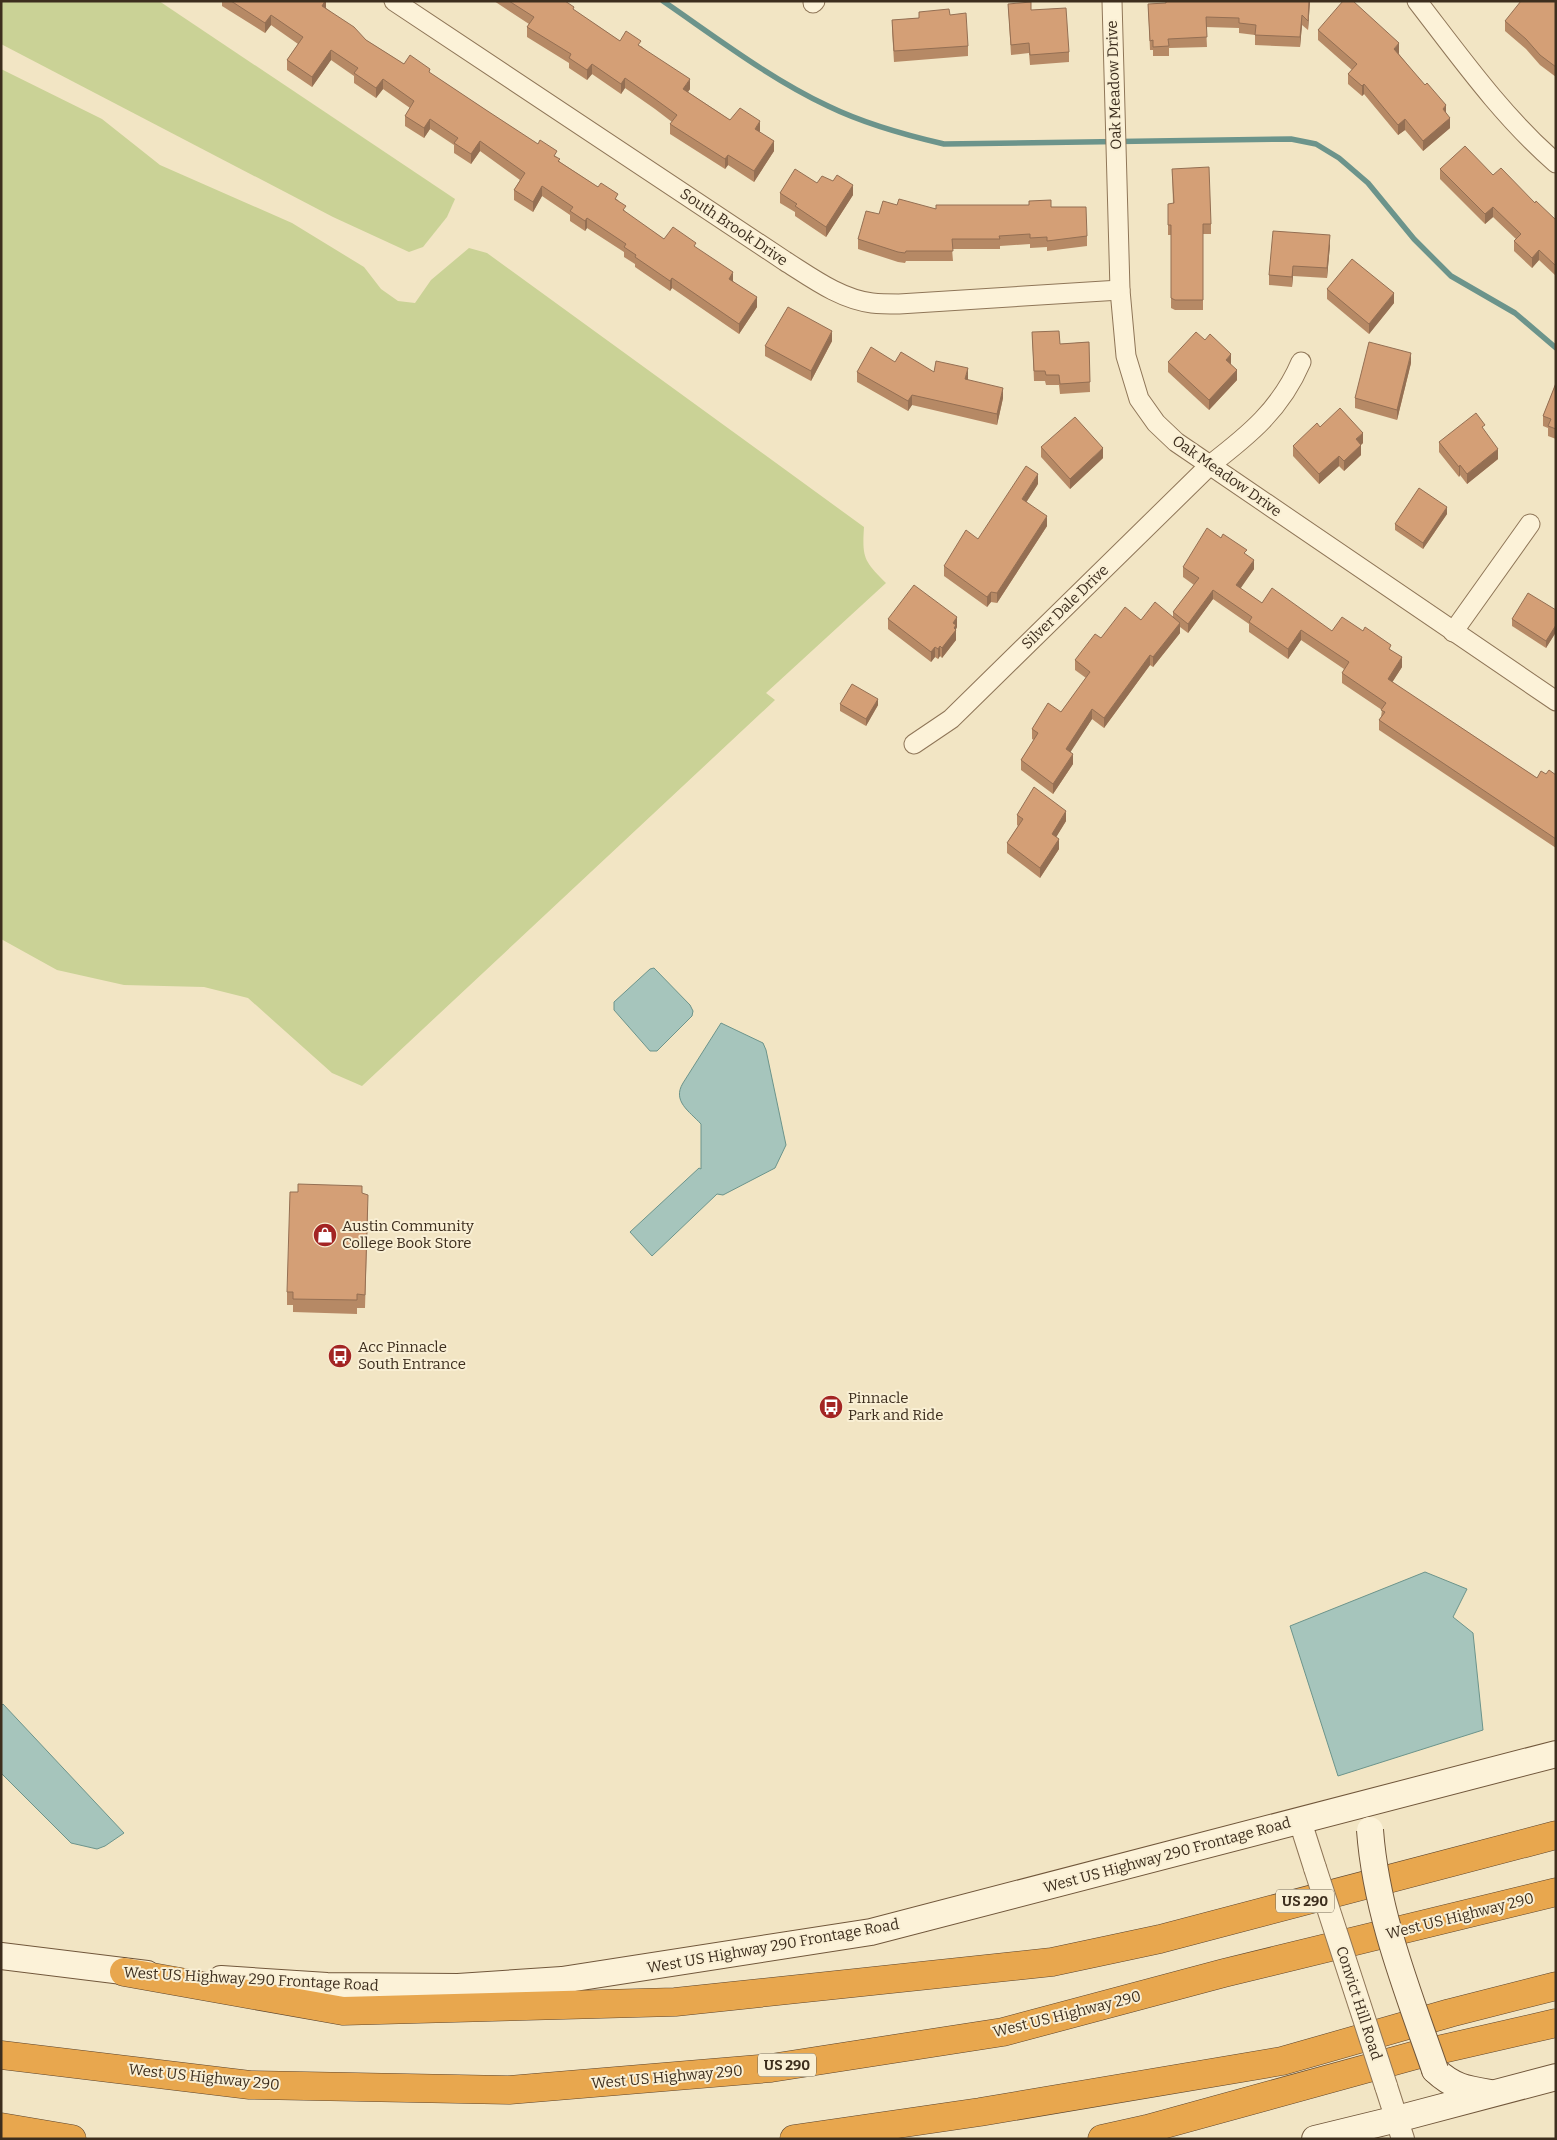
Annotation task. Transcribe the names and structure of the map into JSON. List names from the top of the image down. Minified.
{"streets":{"highway":["US 290","West US Highway 290"],"main road":["West US Highway 290 Frontage Road"],"street":["Oak Meadow Drive","South Brook Drive","Silver Dale Drive","Convict Hill Road"]},"crossings":[["Oak Meadow Drive","South Brook Drive"],["Oak Meadow Drive","Silver Dale Drive"],["West US Highway 290 Frontage Road","US 290"],["West US Highway 290 Frontage Road","Convict Hill Road"]],"places":{"shop":["Austin Community College Book Store"],"bus stop":["Acc Pinnacle South Entrance","Pinnacle Park and Ride"]}}
